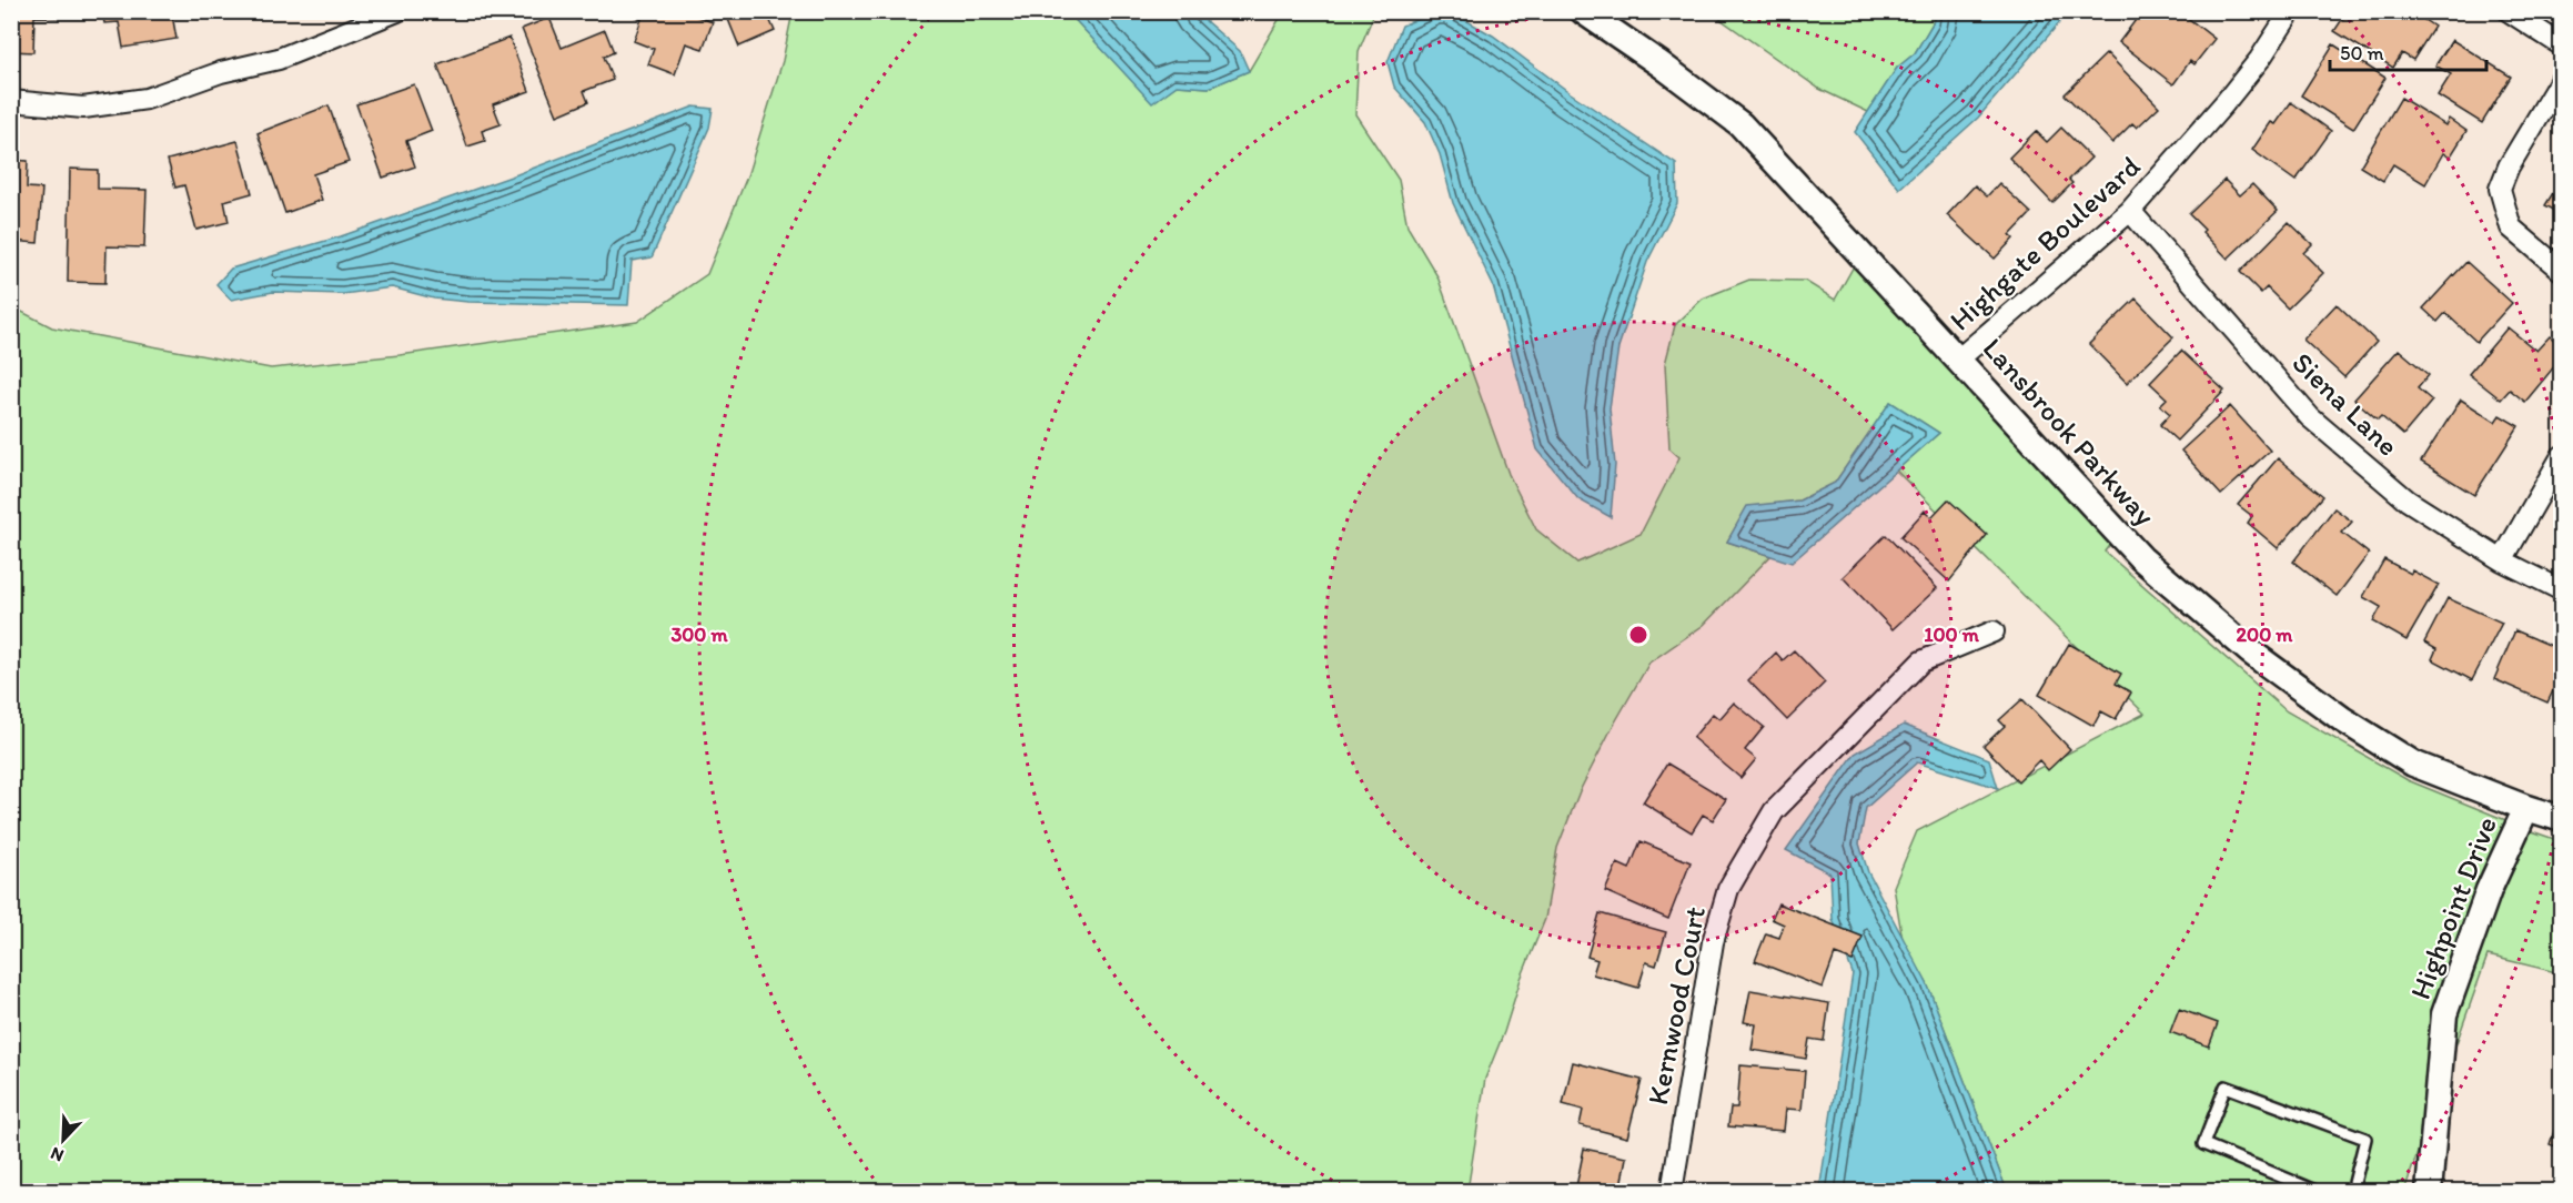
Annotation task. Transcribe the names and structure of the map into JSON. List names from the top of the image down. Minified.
{"streets":{"street":["Highgate Boulevard","Siena Lane","Lansbrook Parkway","Highpoint Drive","Kernwood Court"]},"crossings":[["Highgate Boulevard","Siena Lane"],["Highgate Boulevard","Lansbrook Parkway"],["Lansbrook Parkway","Highpoint Drive"]],"scale_bar":"50 m","north":"bottom left","rings":["100 m","200 m","300 m"]}
